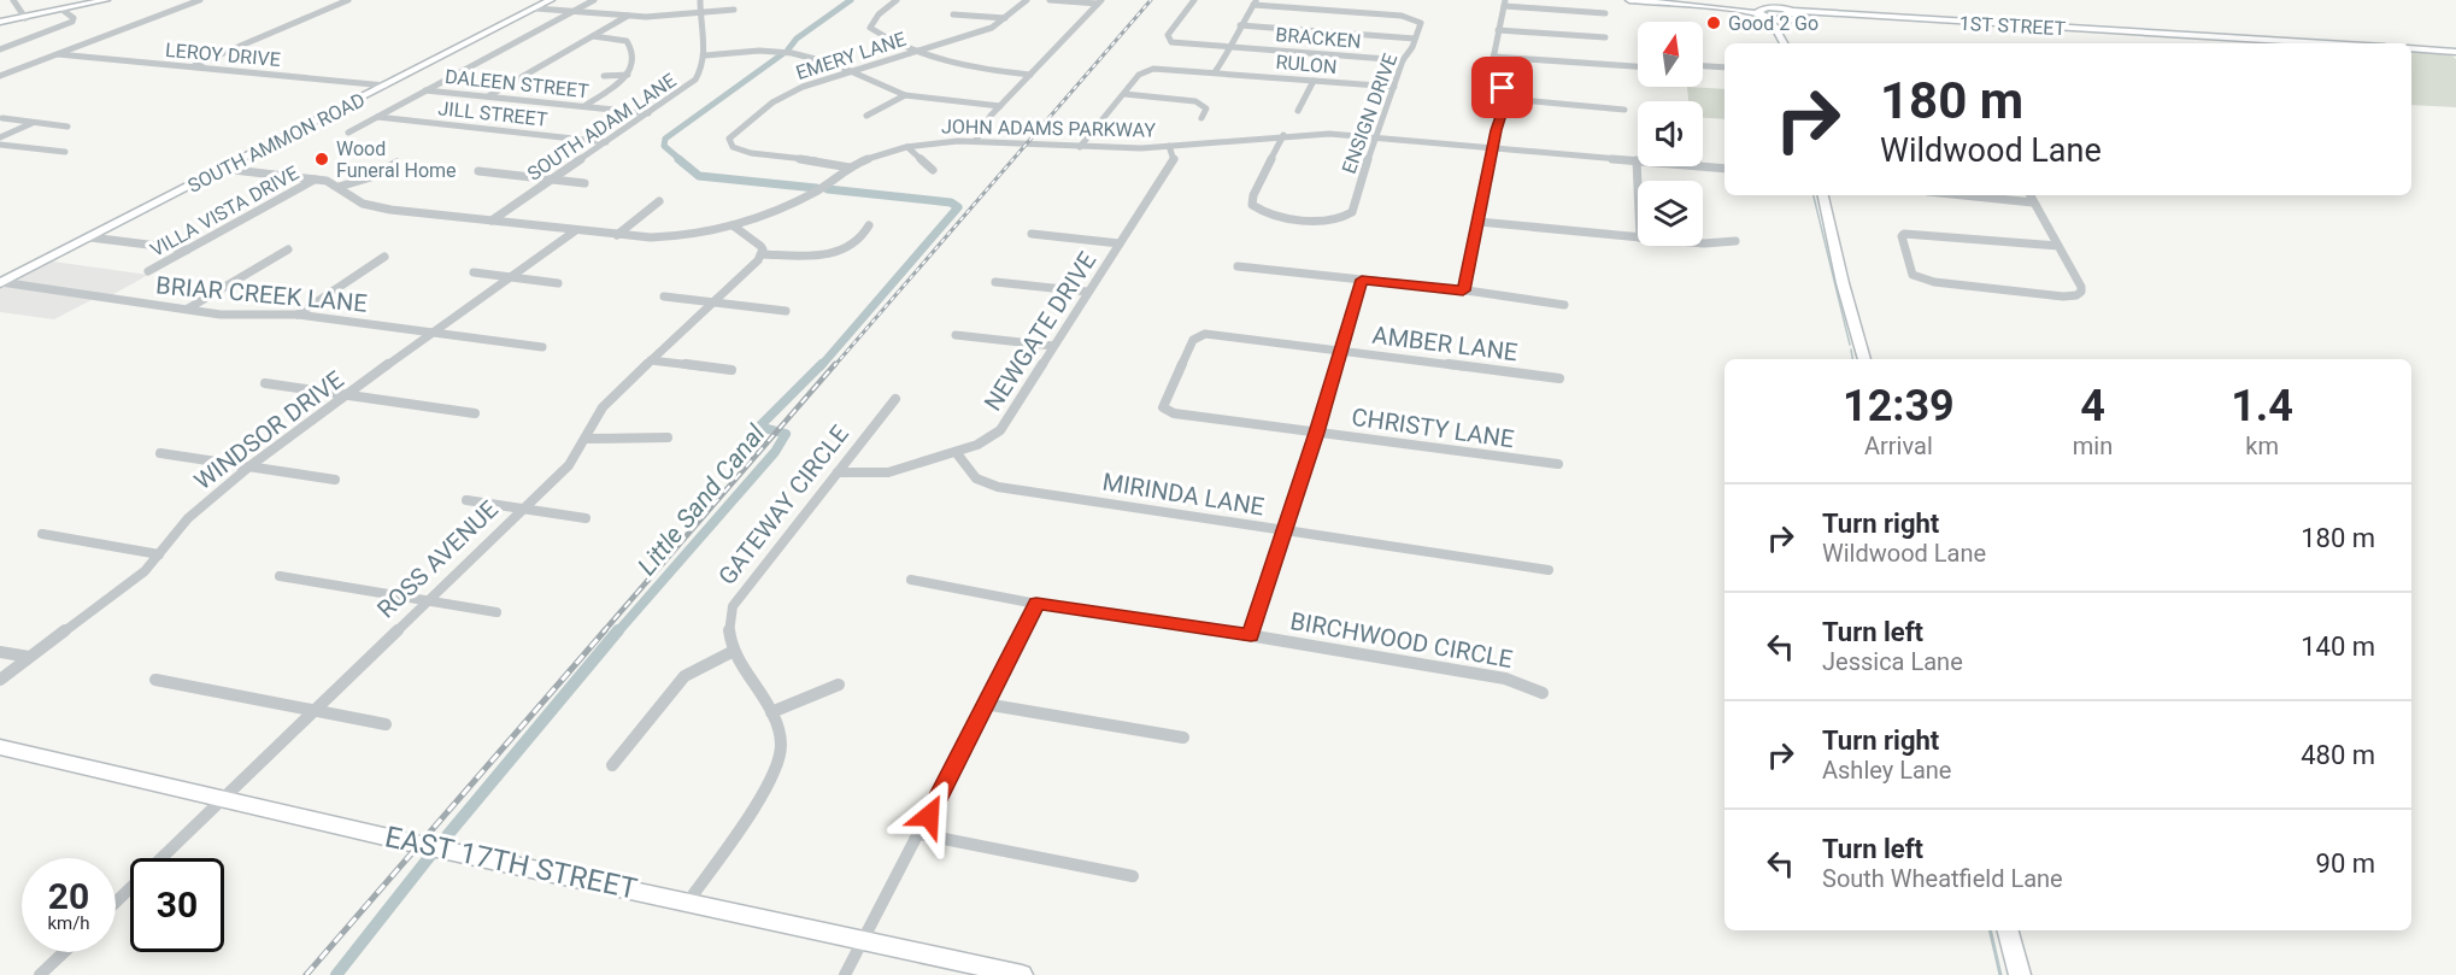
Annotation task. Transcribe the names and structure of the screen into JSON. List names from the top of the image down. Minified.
{"streets":{"main road":["1ST STREET","SOUTH AMMON ROAD","EAST 17TH STREET"],"street":["BRACKEN","LEROY DRIVE","EMERY LANE","RULON","DALEEN STREET","JILL STREET","ENSIGN DRIVE","SOUTH ADAM LANE","JOHN ADAMS PARKWAY","VILLA VISTA DRIVE","BRIAR CREEK LANE","NEWGATE DRIVE","AMBER LANE","CHRISTY LANE","WINDSOR DRIVE","MIRINDA LANE","GATEWAY CIRCLE","ROSS AVENUE","BIRCHWOOD CIRCLE"]},"crossings":[["BRACKEN","ENSIGN DRIVE"],["LEROY DRIVE","SOUTH AMMON ROAD"],["EMERY LANE","JOHN ADAMS PARKWAY"],["RULON","ENSIGN DRIVE"],["RULON","JOHN ADAMS PARKWAY"],["DALEEN STREET","SOUTH ADAM LANE"],["JILL STREET","SOUTH ADAM LANE"],["ENSIGN DRIVE","JOHN ADAMS PARKWAY"],["SOUTH ADAM LANE","JOHN ADAMS PARKWAY"],["JOHN ADAMS PARKWAY","SOUTH AMMON ROAD"],["JOHN ADAMS PARKWAY","VILLA VISTA DRIVE"],["JOHN ADAMS PARKWAY","NEWGATE DRIVE"],["JOHN ADAMS PARKWAY","WINDSOR DRIVE"],["SOUTH AMMON ROAD","BRIAR CREEK LANE"],["BRIAR CREEK LANE","WINDSOR DRIVE"],["NEWGATE DRIVE","MIRINDA LANE"],["NEWGATE DRIVE","GATEWAY CIRCLE"],["AMBER LANE","CHRISTY LANE"],["ROSS AVENUE","EAST 17TH STREET"]],"water":["Little Sand Canal"],"places":["Good 2 Go","Wood Funeral Home"],"north":"top","page":{"turn":["180 m","Wildwood Lane"],"eta":["12:39","Arrival","4","min","1.4","km"],"list":[{"name":"Turn right","note":"Wildwood Lane","value":"180 m"},{"name":"Turn left","note":"Jessica Lane","value":"140 m"},{"name":"Turn right","note":"Ashley Lane","value":"480 m"},{"name":"Turn left","note":"South Wheatfield Lane","value":"90 m"}],"speed":"20 km/h","limit":"30"}}
